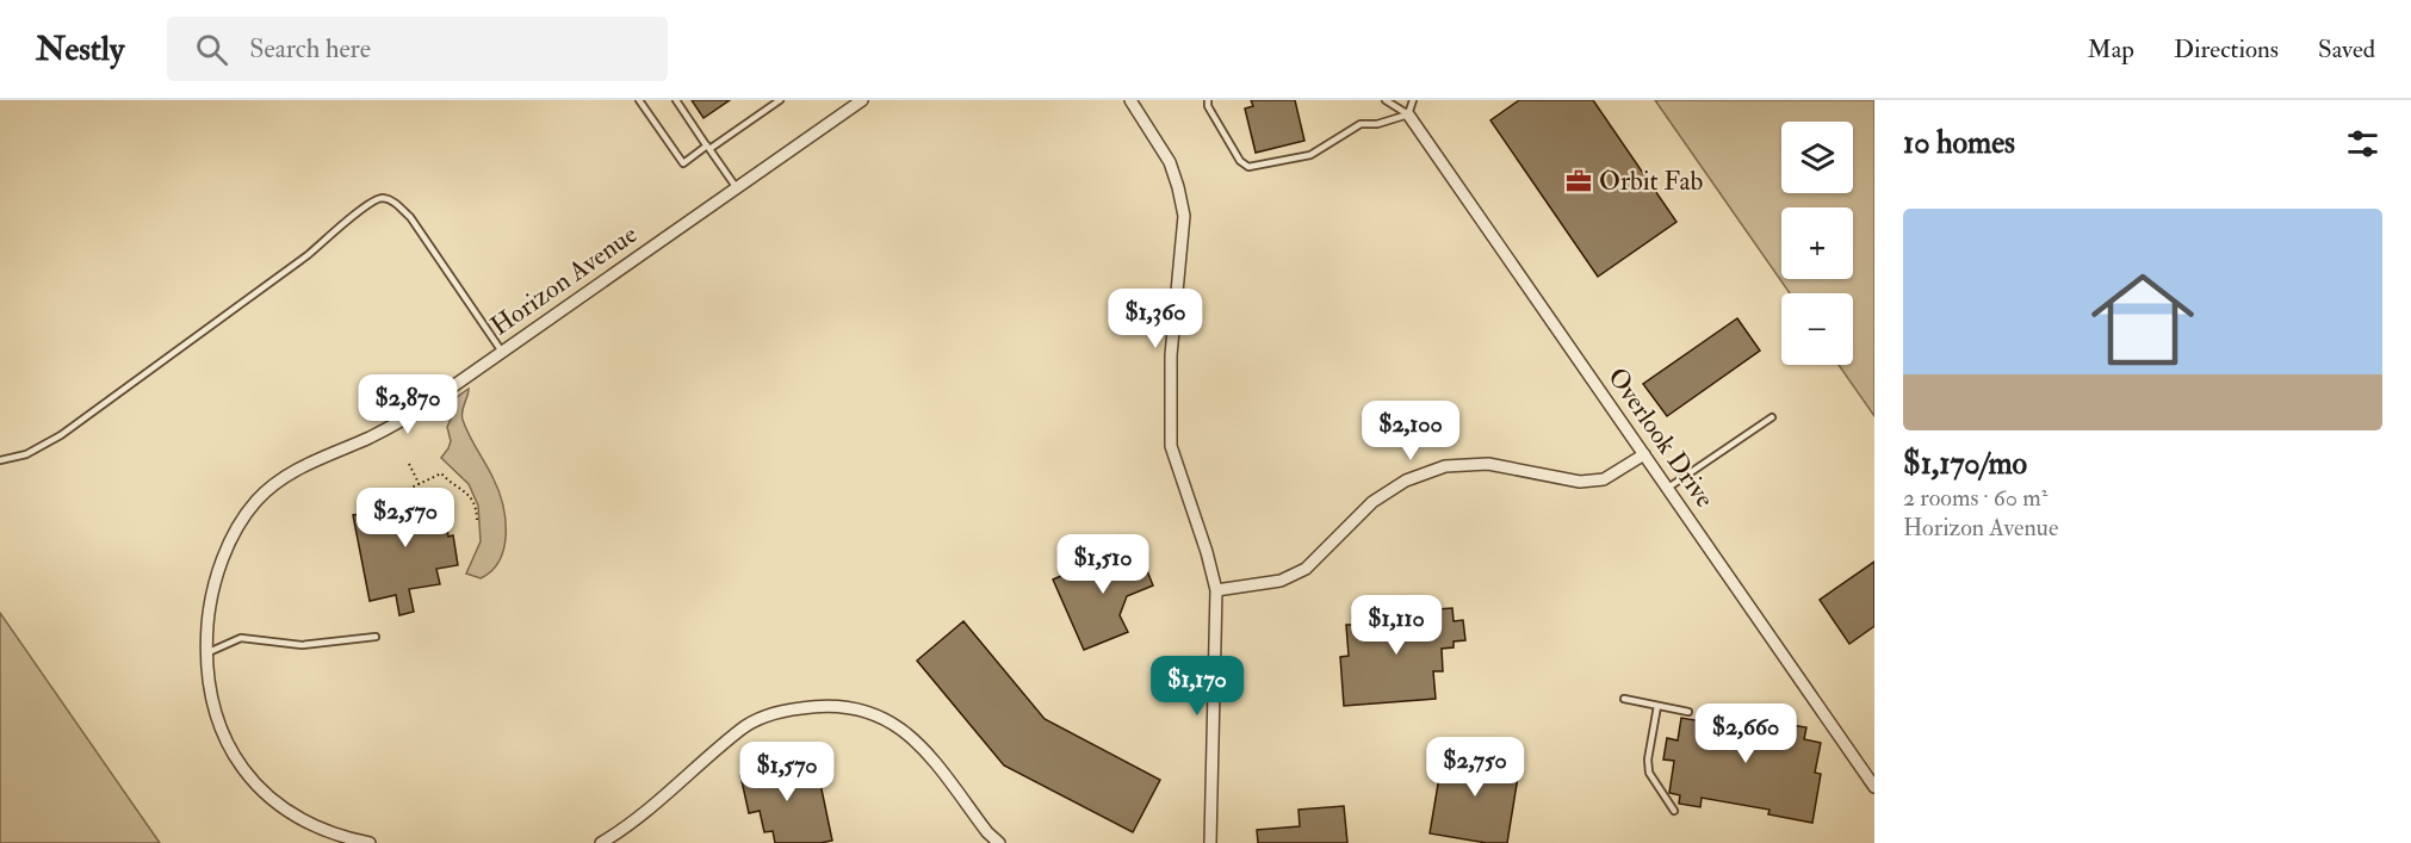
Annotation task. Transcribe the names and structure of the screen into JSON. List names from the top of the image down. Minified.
{"streets":{"street":["Horizon Avenue","Overlook Drive"]},"places":{"office":["Orbit Fab"]},"page":{"header":"Nestly","search":"Search here","nav":["Map","Directions","Saved"],"heading":"10 homes","map_buttons":["+","−"],"list":[{"name":"$1,170/mo","note":"2 rooms · 60 m² · Horizon Avenue"}],"price":["$1,360","$2,870","$2,100","$2,570","$1,510","$1,110","$1,170","$2,660","$2,750","$1,570"]}}
